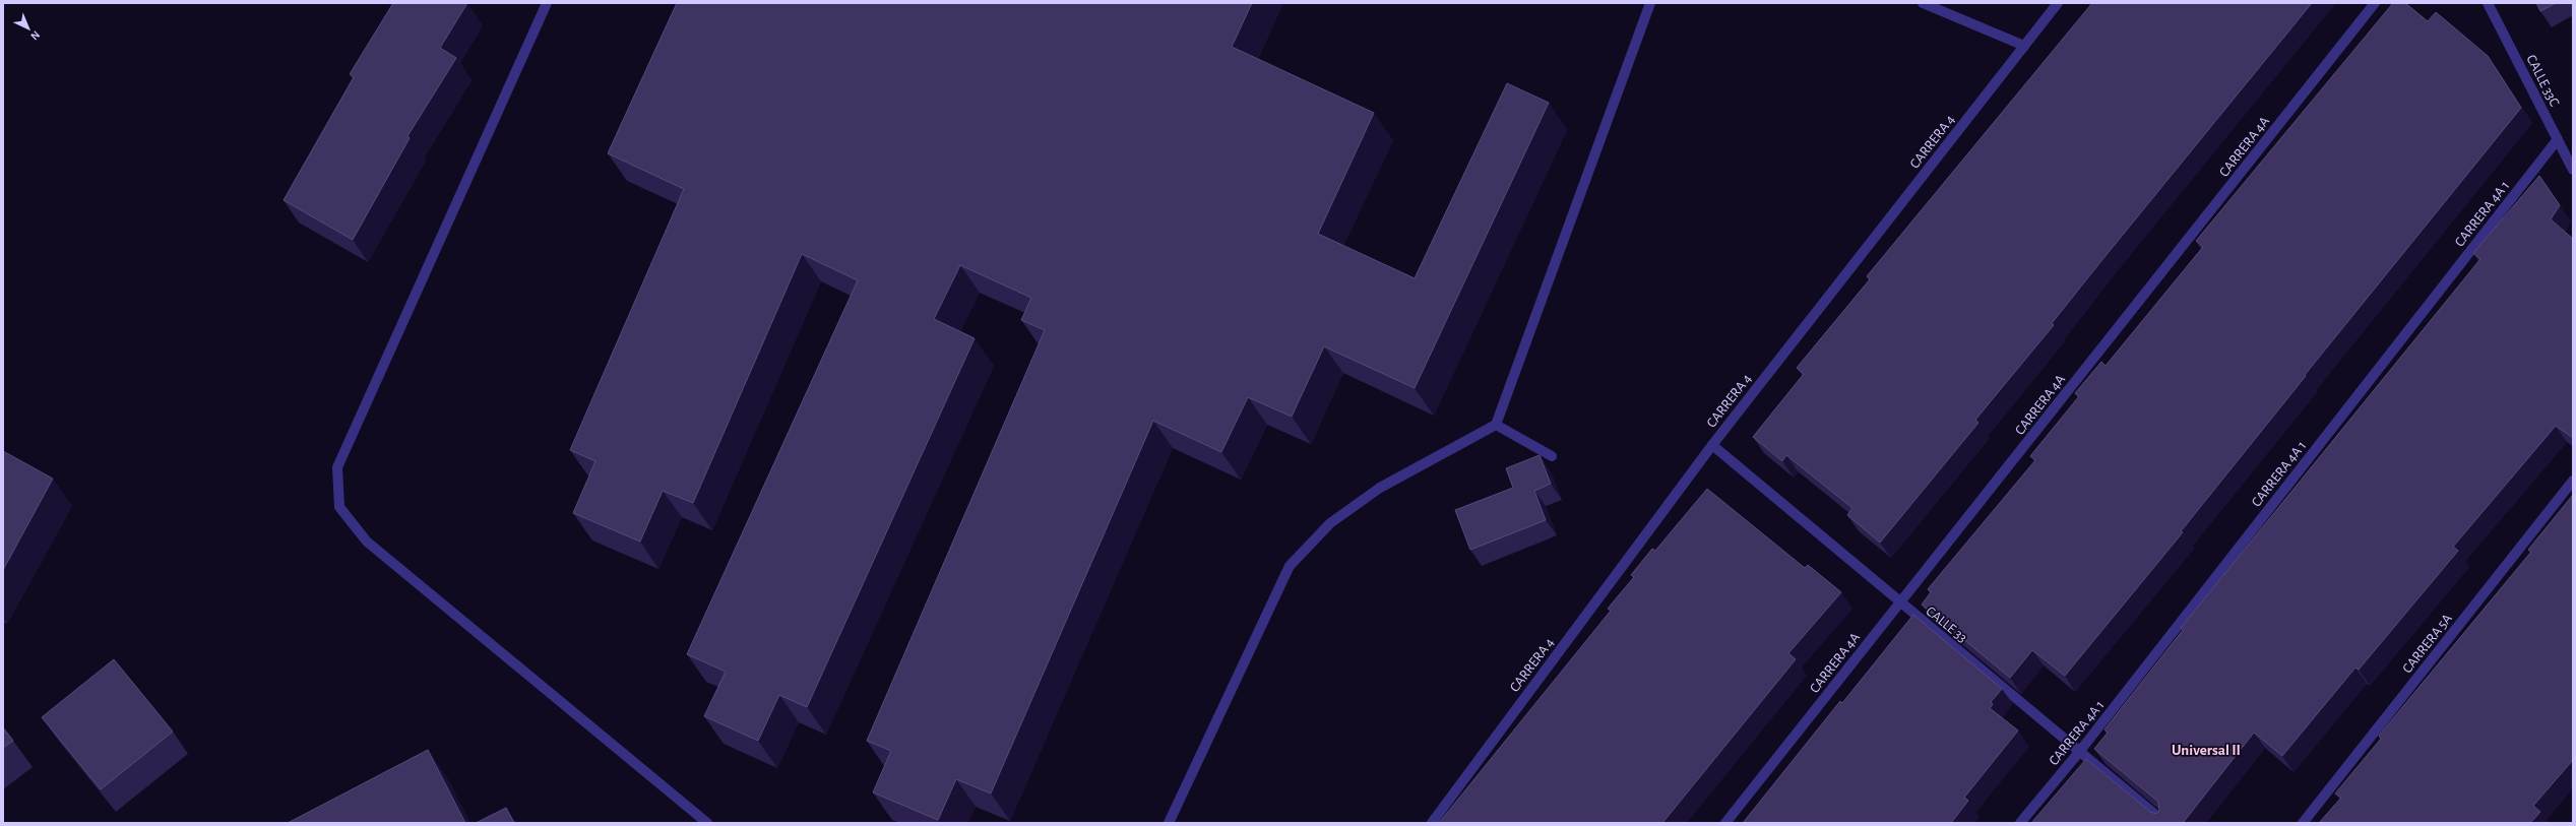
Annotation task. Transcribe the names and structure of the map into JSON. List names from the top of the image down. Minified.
{"streets":{"street":["CALLE 33C","CARRERA 4","CARRERA 4A","CARRERA 4A 1","CALLE 33","CARRERA 5A"]},"crossings":[["CALLE 33C","CARRERA 4A 1"],["CARRERA 4","CALLE 33"],["CARRERA 4A","CALLE 33"],["CARRERA 4A 1","CALLE 33"]],"districts":["Universal II"],"north":"bottom right"}
